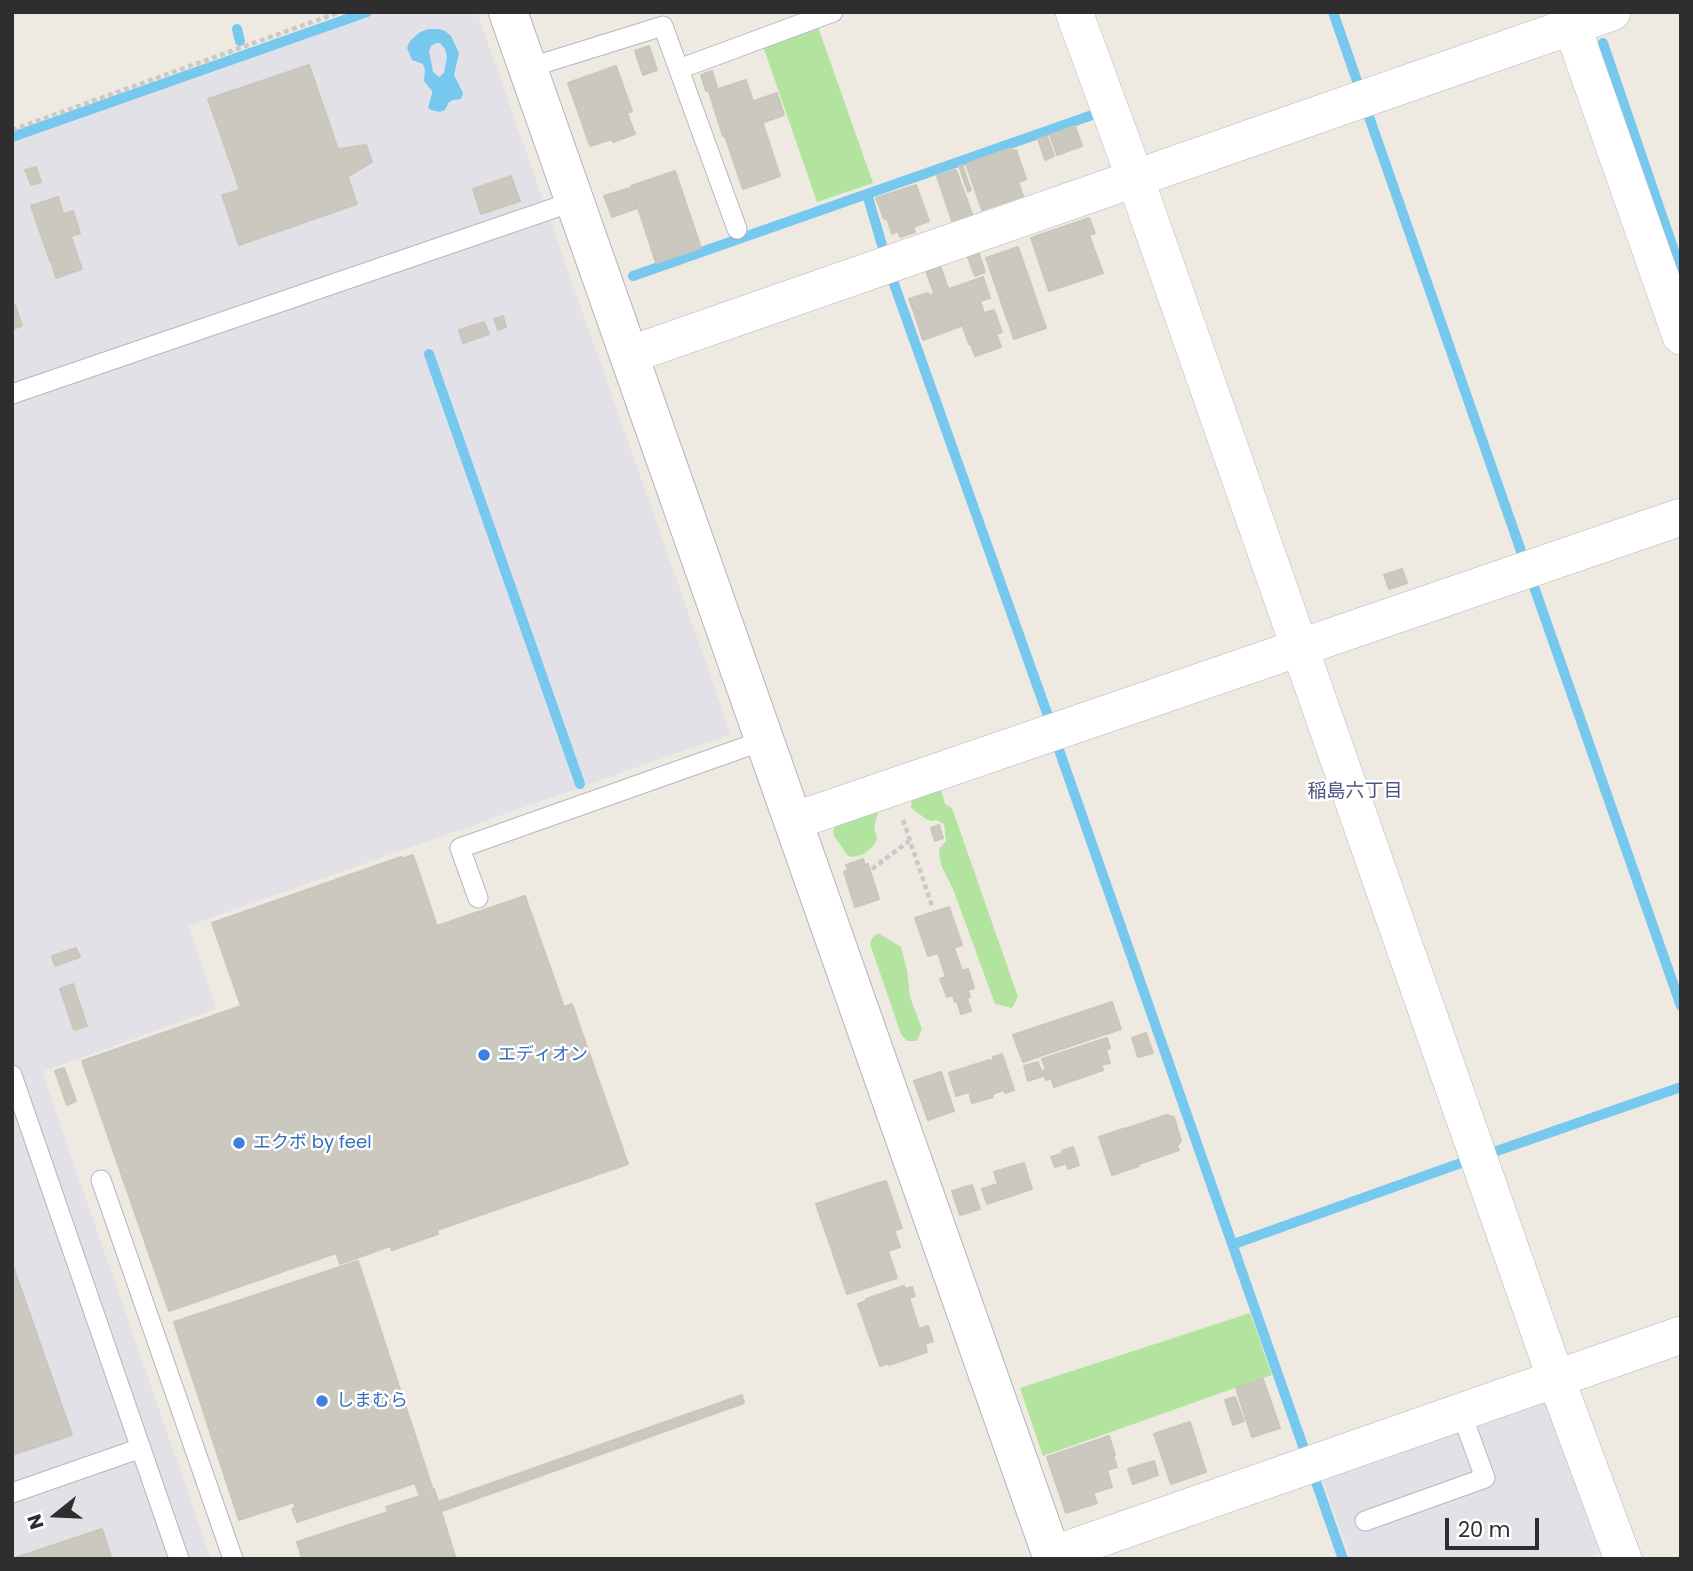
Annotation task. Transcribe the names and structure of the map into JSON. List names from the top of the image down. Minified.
{"districts":["稲島六丁目"],"places":["エディオン","エクボ by feel","しまむら"],"scale_bar":"20 m","north":"left"}
